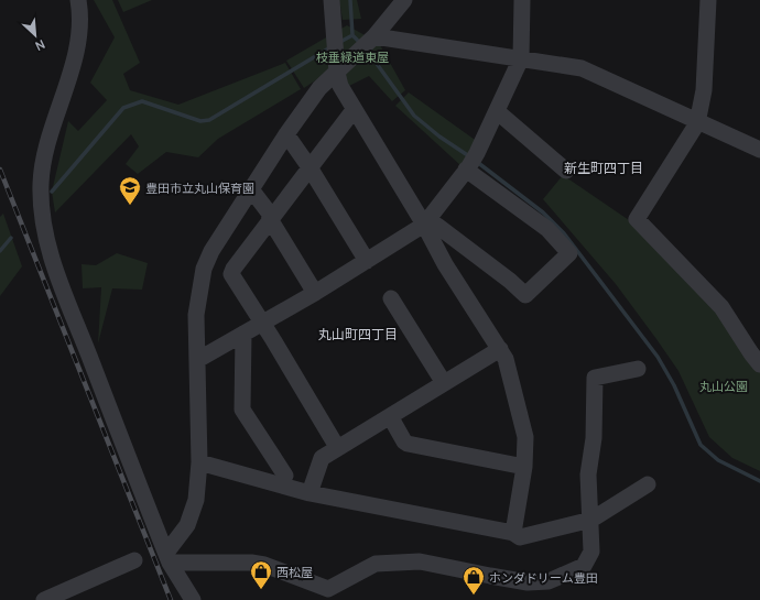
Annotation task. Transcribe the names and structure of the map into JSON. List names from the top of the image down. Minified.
{"districts":["新生町四丁目","丸山町四丁目"],"parks":["枝垂緑道東屋","丸山公園"],"places":{"school or university":["豊田市立丸山保育園"],"shop":["西松屋","ホンダドリーム豊田"]},"north":"bottom right"}
